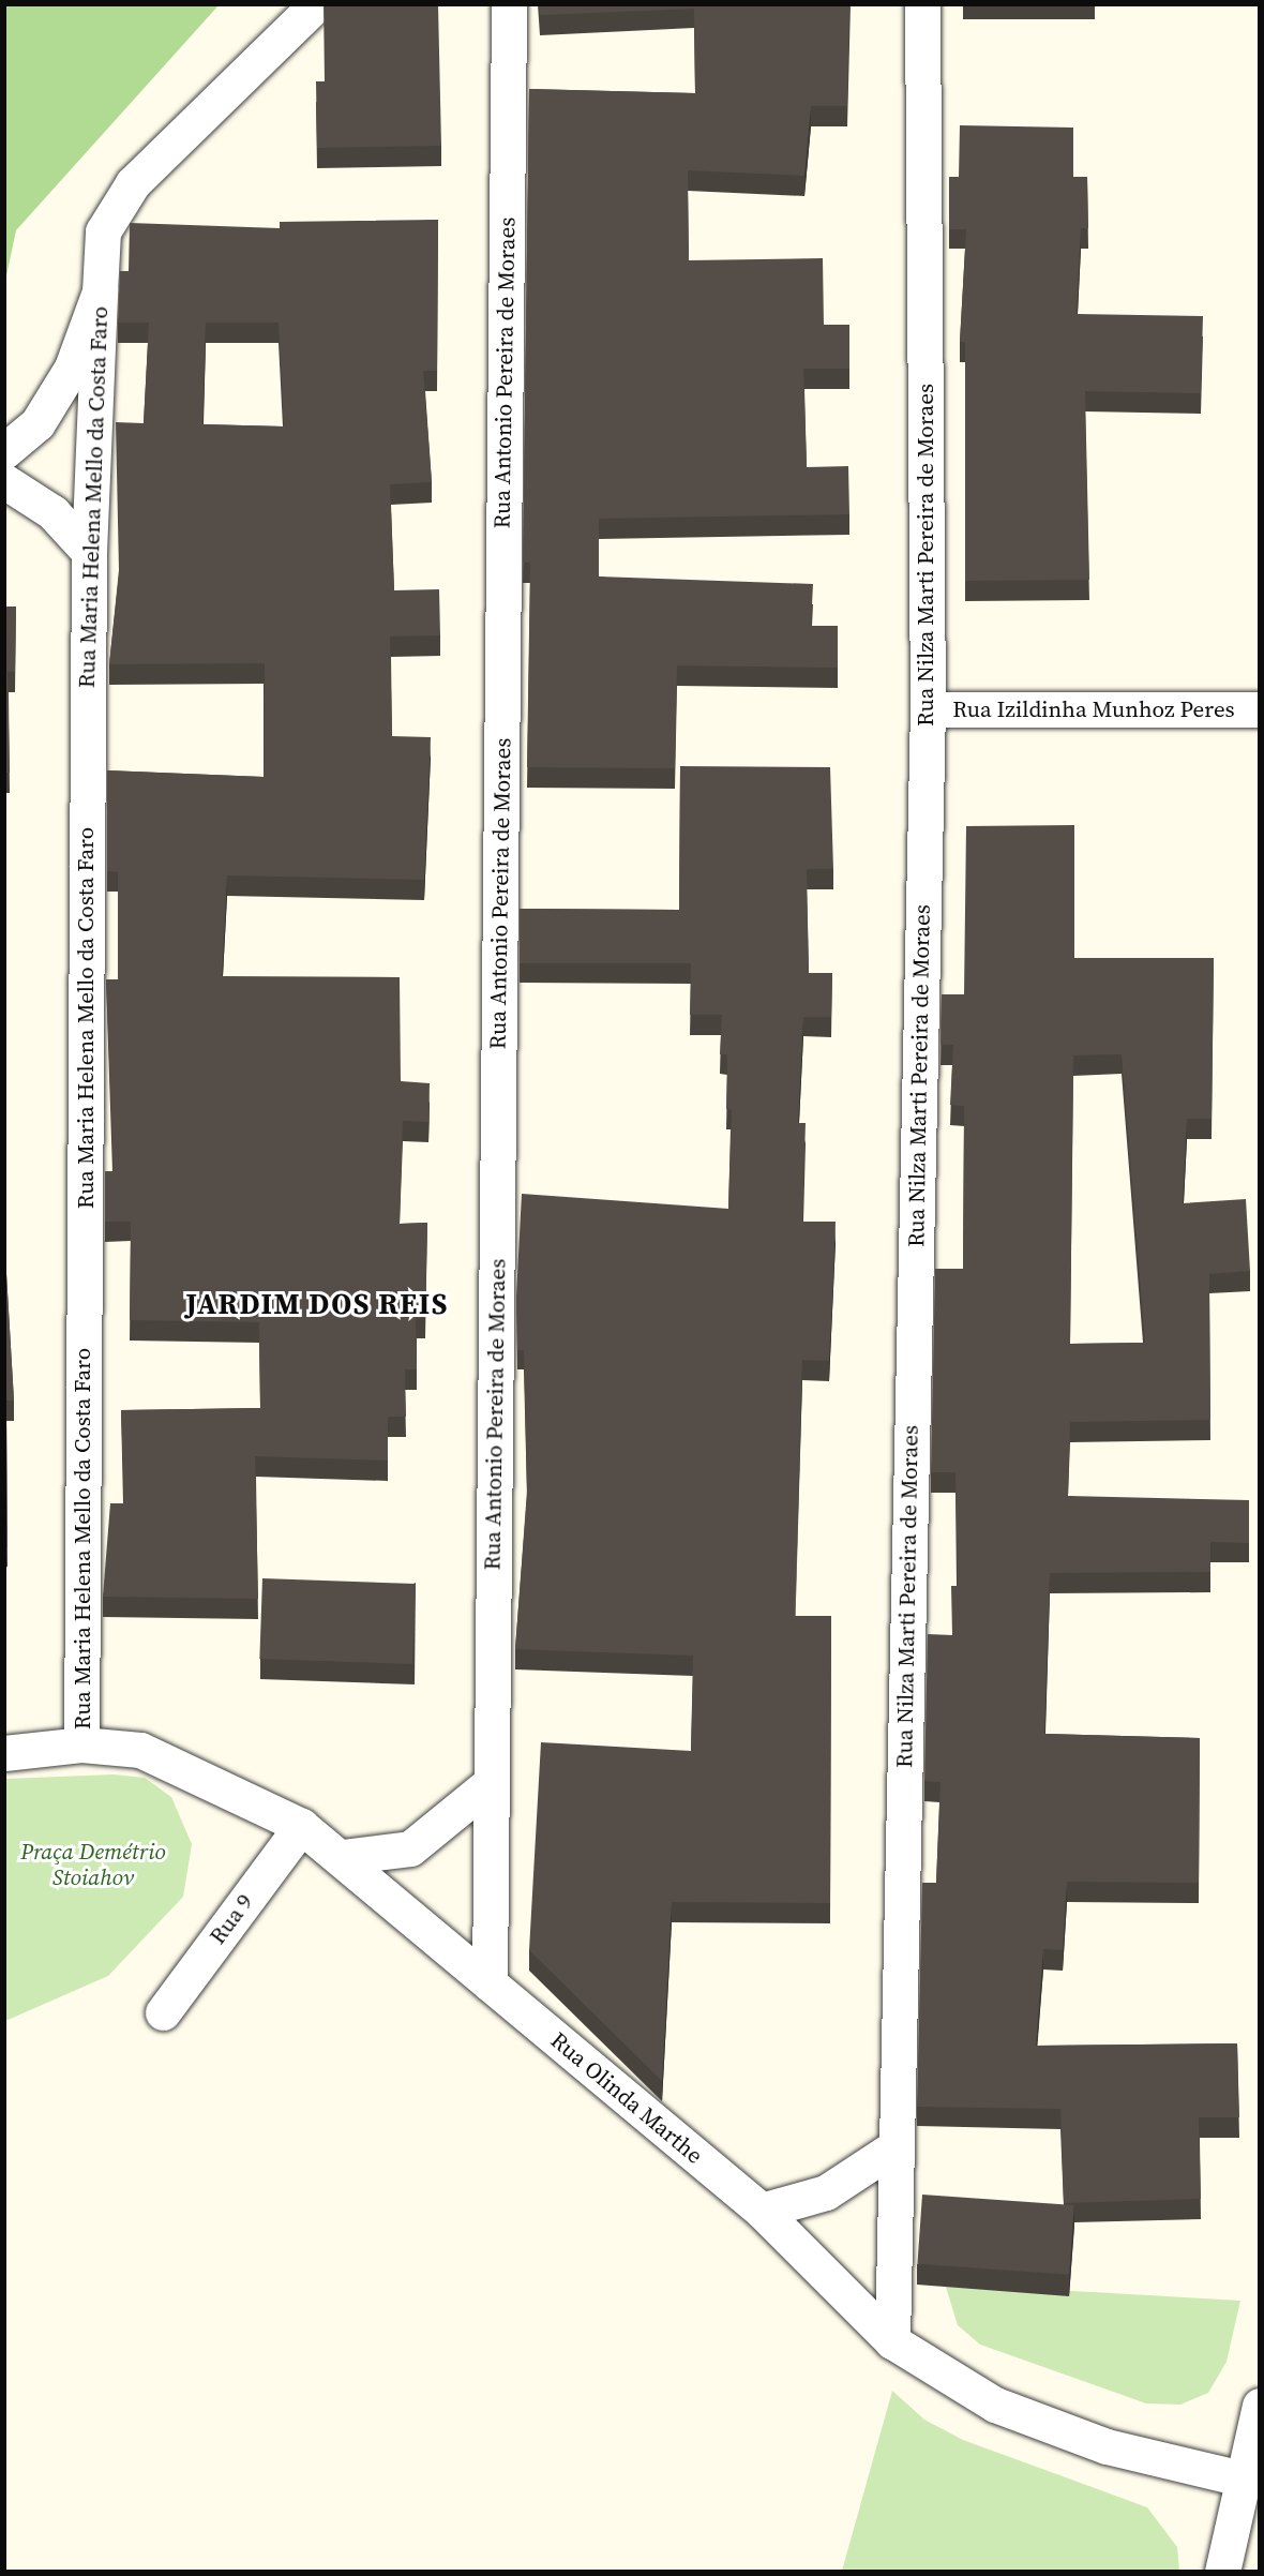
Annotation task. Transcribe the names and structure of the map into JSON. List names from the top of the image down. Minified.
{"streets":{"street":["Rua Antonio Pereira de Moraes","Rua Maria Helena Mello da Costa Faro","Rua Nilza Marti Pereira de Moraes","Rua Izildinha Munhoz Peres","Rua 9","Rua Olinda Marthe"]},"crossings":[["Rua Antonio Pereira de Moraes","Rua Olinda Marthe"],["Rua Maria Helena Mello da Costa Faro","Rua Olinda Marthe"],["Rua Nilza Marti Pereira de Moraes","Rua Izildinha Munhoz Peres"],["Rua Nilza Marti Pereira de Moraes","Rua Olinda Marthe"],["Rua 9","Rua Olinda Marthe"]],"districts":["JARDIM DOS REIS"],"parks":["Praça Demétrio Stoiahov"]}
